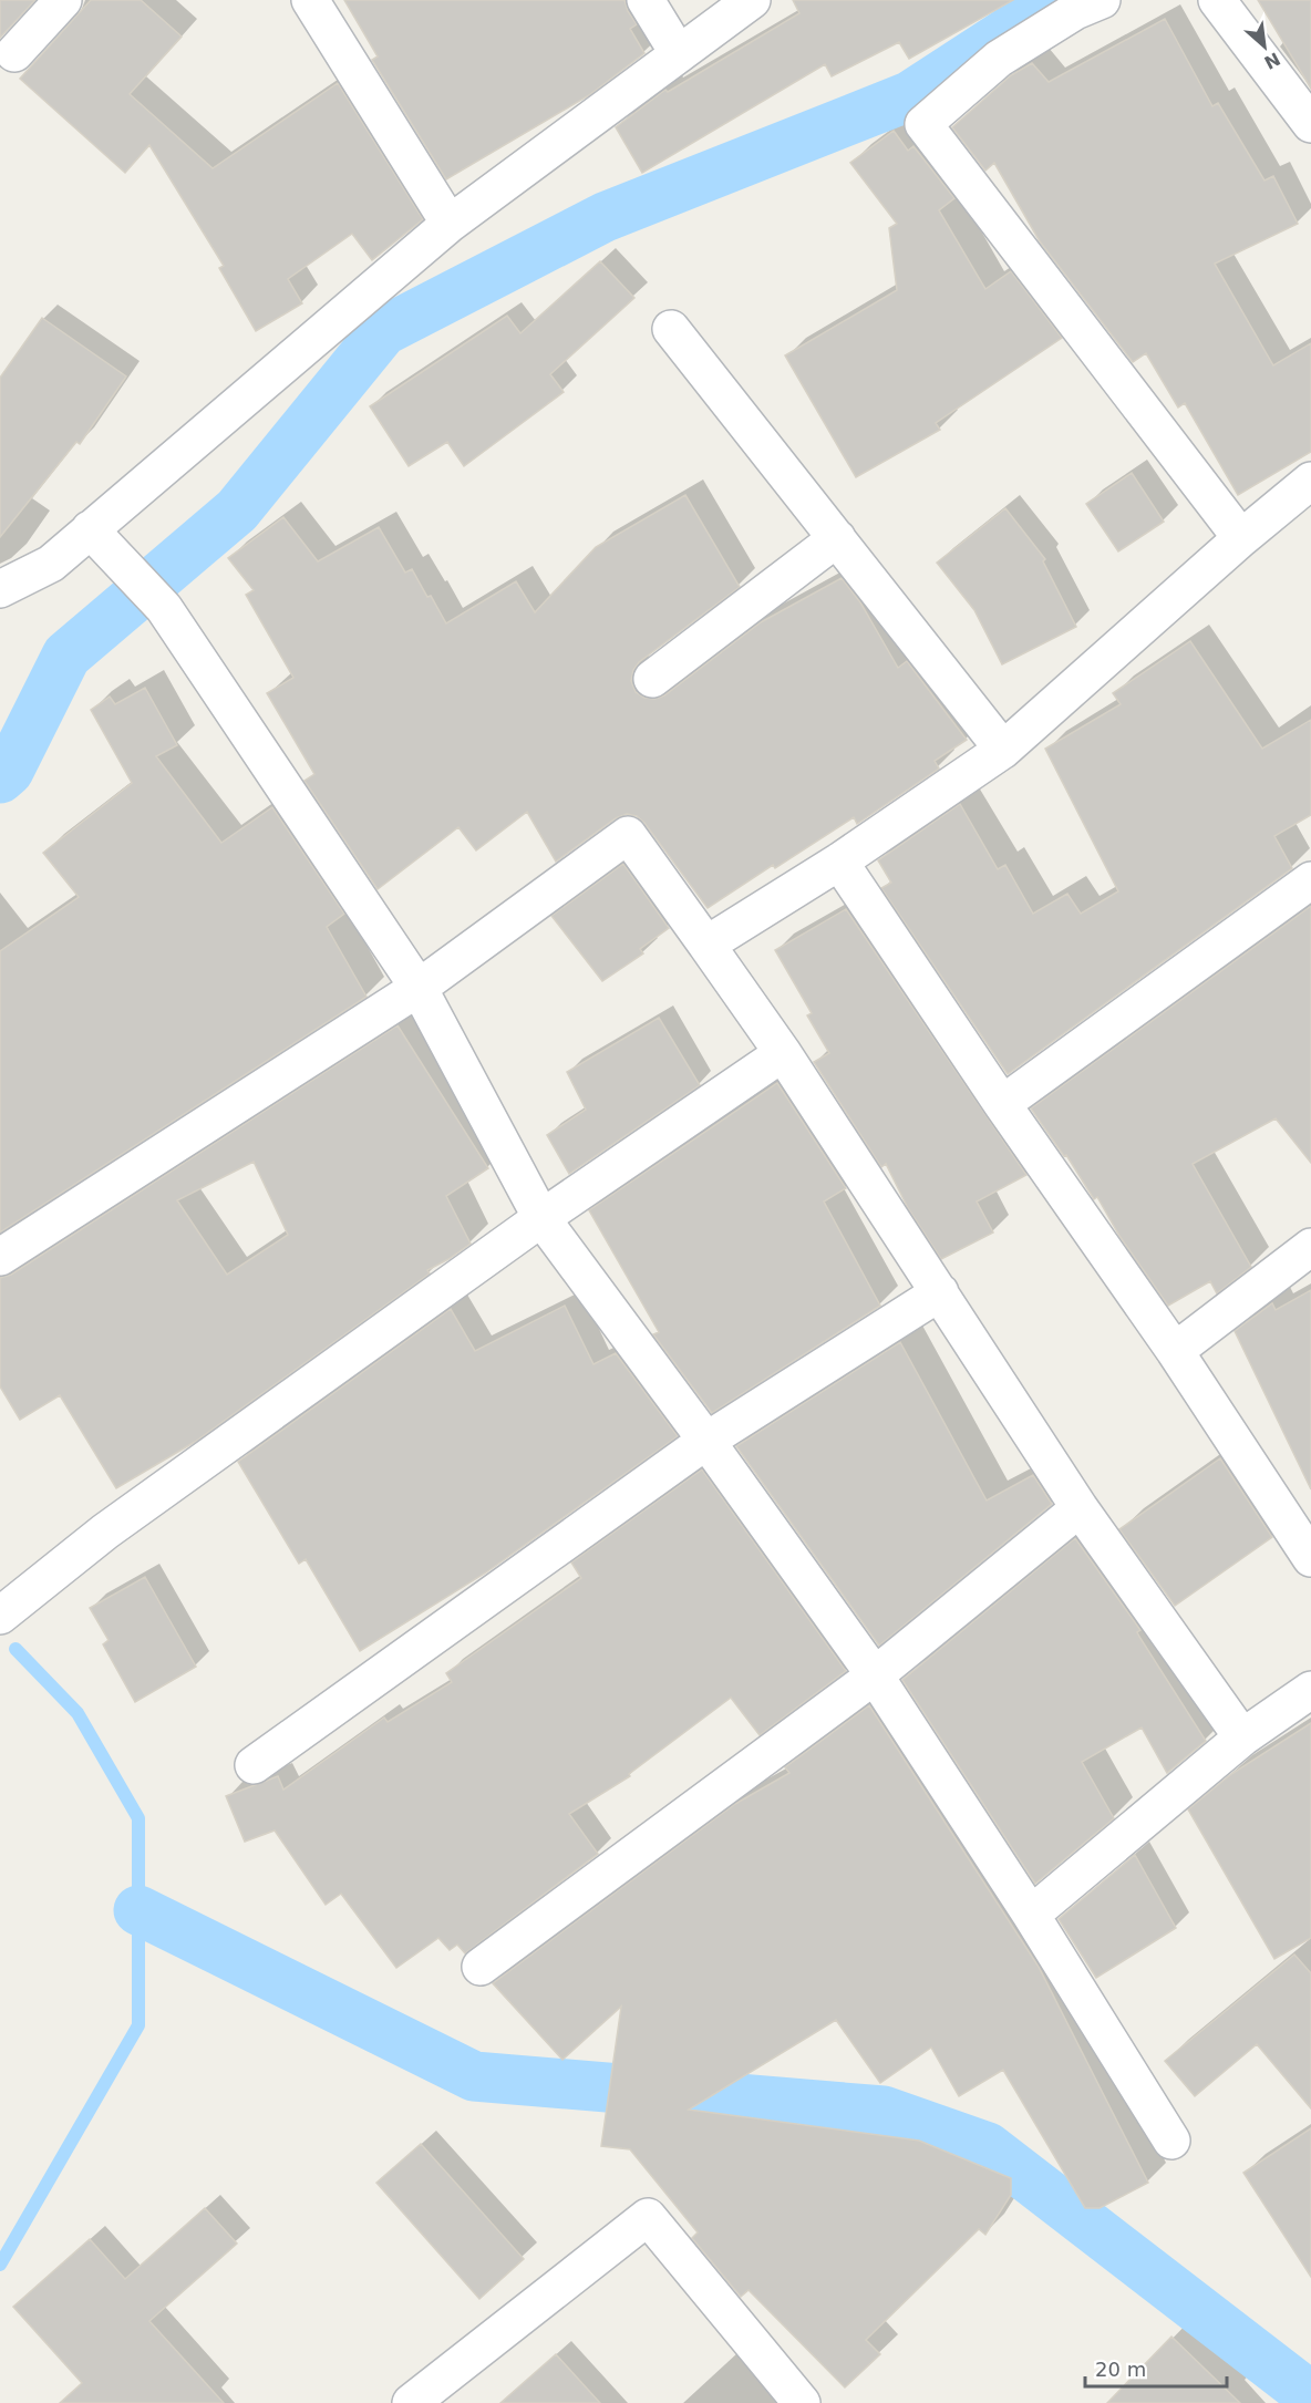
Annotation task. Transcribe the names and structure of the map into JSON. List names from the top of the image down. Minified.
{"scale_bar":"20 m","north":"bottom right"}
